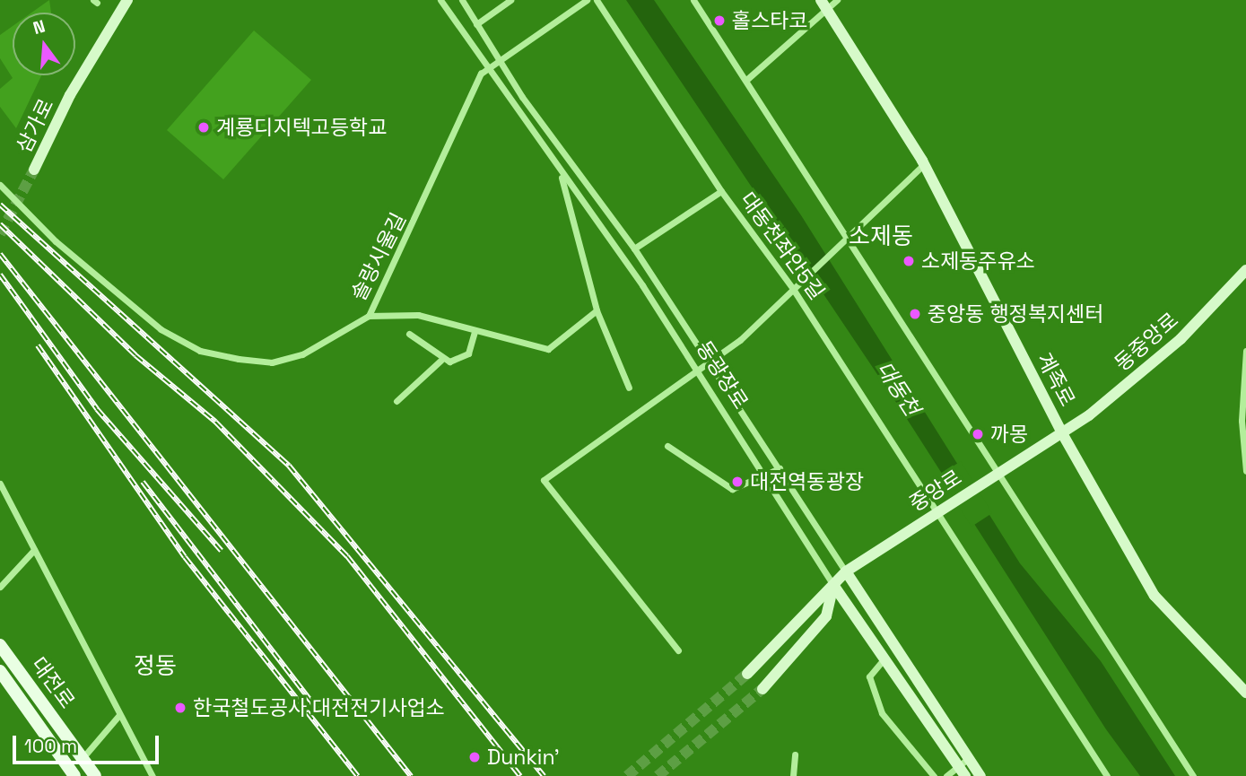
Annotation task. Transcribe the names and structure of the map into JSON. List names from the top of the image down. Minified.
{"streets":{"main road":["삼가로","동중앙로","동광장로","계족로","중앙로","대전로"],"street":["대동천좌안5길","솔랑시울길"]},"crossings":[["대동천좌안5길","중앙로"],["솔랑시울길","동광장로"],["동중앙로","계족로"],["동중앙로","중앙로"],["동광장로","중앙로"],["계족로","중앙로"]],"districts":["소제동","정동"],"water":["대동천"],"places":["홀스타코","계룡디지텍고등학교","소제동주유소","중앙동 행정복지센터","까몽","대전역동광장","한국철도공사 대전전기사업소","Dunkin'"],"scale_bar":"100 m","north":"top"}
